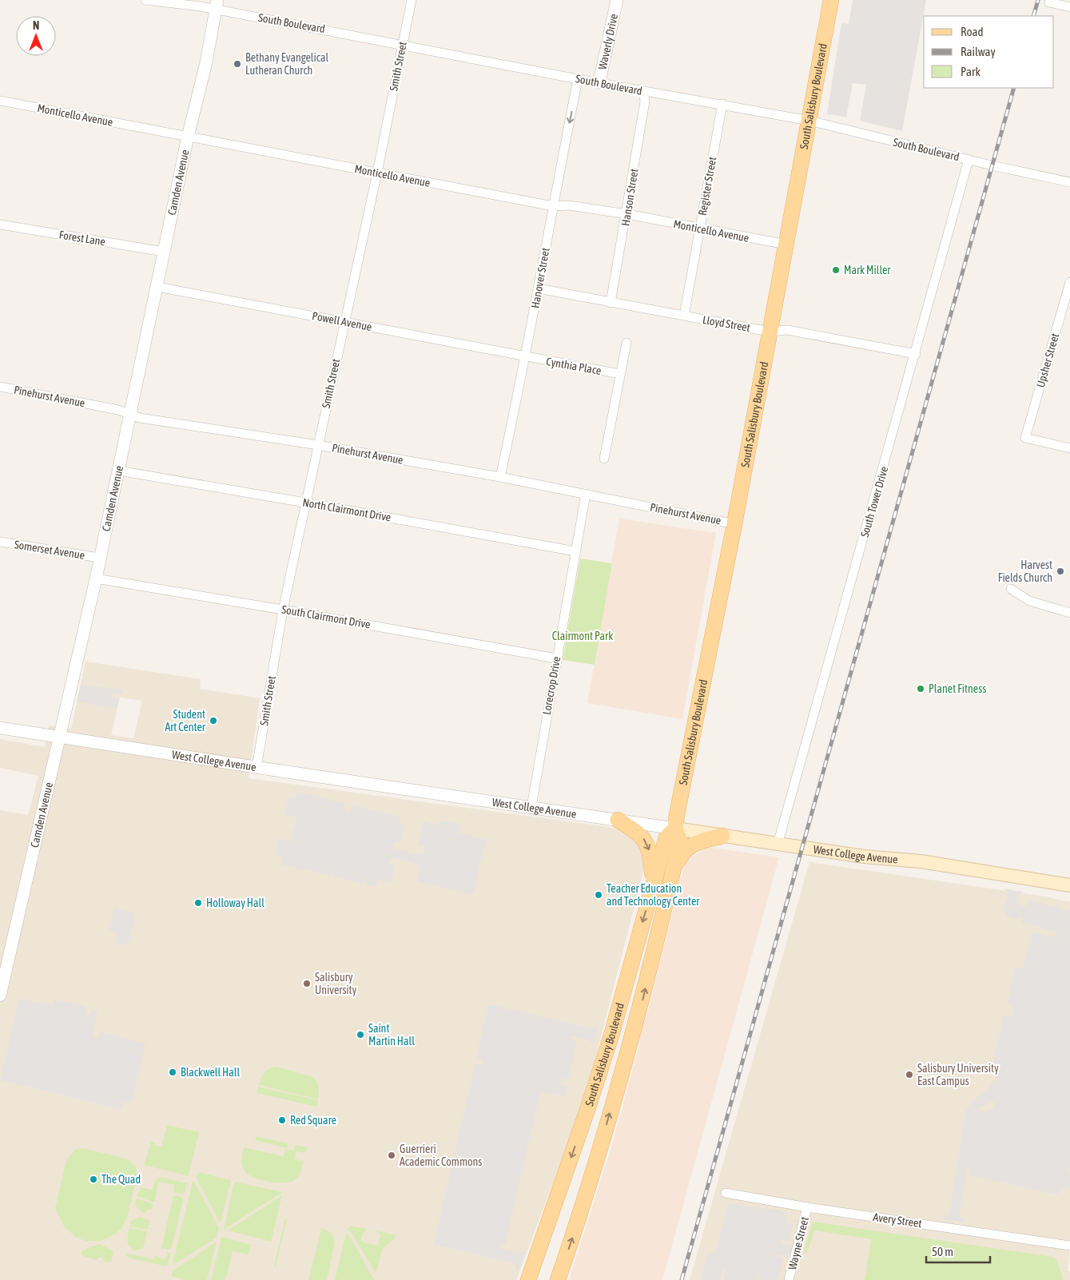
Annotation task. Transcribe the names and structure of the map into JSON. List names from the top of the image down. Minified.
{"streets":{"main road":["South Salisbury Boulevard","West College Avenue"],"street":["South Boulevard","Waverly Drive","Smith Street","Monticello Avenue","Camden Avenue","Register Street","Hanson Street","Forest Lane","Hanover Street","Powell Avenue","Lloyd Street","Upsher Street","Cynthia Place","Pinehurst Avenue","South Tower Drive","North Clairmont Drive","Somerset Avenue","South Clairmont Drive","Lorecrop Drive","Avery Street","Wayne Street"]},"crossings":[["South Boulevard","Waverly Drive"],["South Boulevard","Smith Street"],["South Boulevard","South Salisbury Boulevard"],["South Boulevard","Camden Avenue"],["South Boulevard","Register Street"],["South Boulevard","Hanson Street"],["South Boulevard","Hanover Street"],["South Boulevard","South Tower Drive"],["Smith Street","Monticello Avenue"],["Smith Street","Powell Avenue"],["Smith Street","Pinehurst Avenue"],["Smith Street","North Clairmont Drive"],["Smith Street","South Clairmont Drive"],["Smith Street","West College Avenue"],["South Salisbury Boulevard","Monticello Avenue"],["South Salisbury Boulevard","Lloyd Street"],["South Salisbury Boulevard","Pinehurst Avenue"],["South Salisbury Boulevard","West College Avenue"],["Monticello Avenue","Camden Avenue"],["Monticello Avenue","Register Street"],["Monticello Avenue","Hanson Street"],["Monticello Avenue","Hanover Street"],["Camden Avenue","Forest Lane"],["Camden Avenue","Powell Avenue"],["Camden Avenue","Pinehurst Avenue"],["Camden Avenue","North Clairmont Drive"],["Camden Avenue","Somerset Avenue"],["Camden Avenue","South Clairmont Drive"],["Camden Avenue","West College Avenue"],["Register Street","Lloyd Street"],["Hanson Street","Lloyd Street"],["Hanover Street","Powell Avenue"],["Hanover Street","Lloyd Street"],["Hanover Street","Cynthia Place"],["Hanover Street","Pinehurst Avenue"],["Powell Avenue","Cynthia Place"],["Lloyd Street","South Tower Drive"],["Pinehurst Avenue","Lorecrop Drive"],["South Tower Drive","West College Avenue"],["North Clairmont Drive","Lorecrop Drive"],["South Clairmont Drive","Lorecrop Drive"],["Lorecrop Drive","West College Avenue"],["Avery Street","Wayne Street"]],"parks":["Clairmont Park"],"places":["Bethany Evangelical Lutheran Church","Mark Miller","Harvest Fields Church","Planet Fitness","Student Art Center","Teacher Education and Technology Center","Holloway Hall","Salisbury University","Saint Martin Hall","Blackwell Hall","Salisbury University East Campus","Red Square","Guerrieri Academic Commons","The Quad"],"legend":["Road","Railway","Park"],"scale_bar":"50 m","north":"top"}
